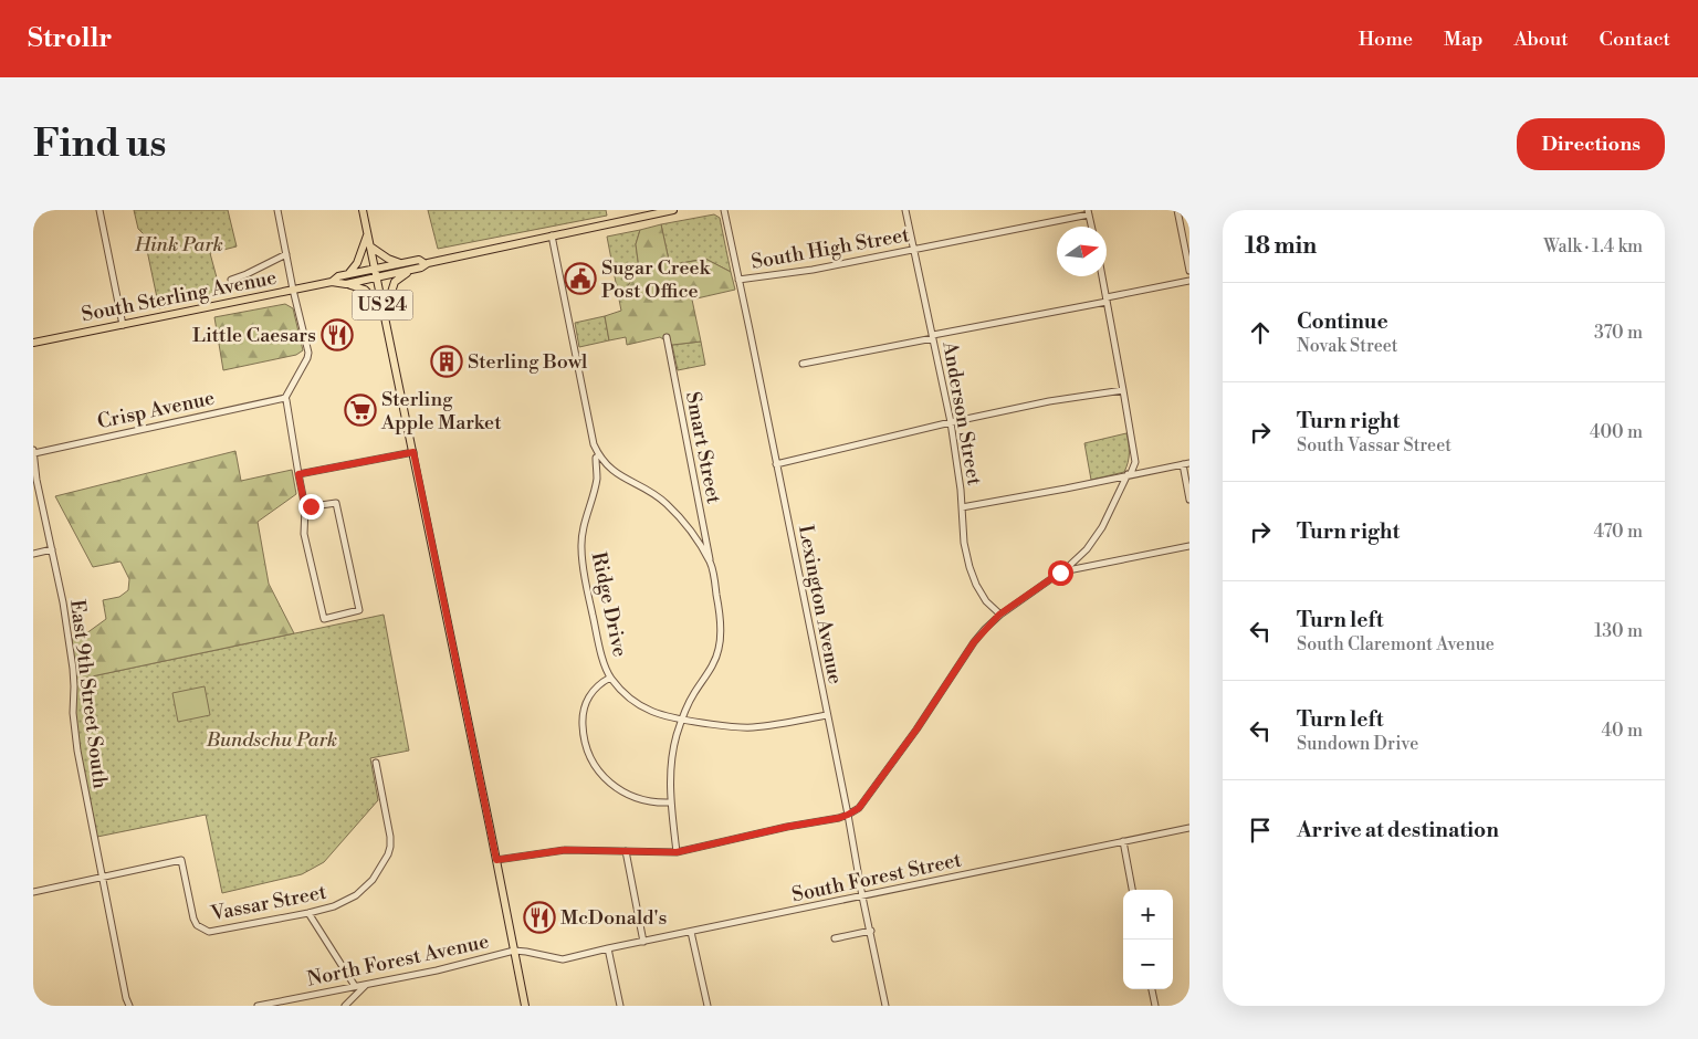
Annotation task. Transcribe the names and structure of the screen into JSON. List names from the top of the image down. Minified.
{"streets":{"main road":["South Sterling Avenue","US 24"],"street":["South High Street","Crisp Avenue","Anderson Street","Smart Street","Ridge Drive","Lexington Avenue","East 9th Street South","South Forest Street","Vassar Street","North Forest Avenue"]},"crossings":[["South High Street","Anderson Street"],["South High Street","Lexington Avenue"],["South Sterling Avenue","US 24"],["US 24","South Forest Street"],["US 24","North Forest Avenue"],["Crisp Avenue","East 9th Street South"],["Smart Street","Ridge Drive"],["Ridge Drive","Lexington Avenue"],["Lexington Avenue","South Forest Street"],["East 9th Street South","Vassar Street"],["South Forest Street","North Forest Avenue"]],"parks":["Hink Park","Bundschu Park"],"places":{"public building":["Sugar Creek Post Office"],"restaurant":["Little Caesars","McDonald's"],"building":["Sterling Bowl"],"supermarket":["Sterling Apple Market"]},"north":"right","page":{"header":"Strollr","nav":["Home","Map","About","Contact"],"buttons":"Directions","title":"Find us","heading":["18 min","Walk · 1.4 km"],"list":[["Continue","Novak Street","370 m"],["Turn right","South Vassar Street","400 m"],["Turn right","470 m"],["Turn left","South Claremont Avenue","130 m"],["Turn left","Sundown Drive","40 m"],"Arrive at destination"],"map_buttons":["+","−"]}}
